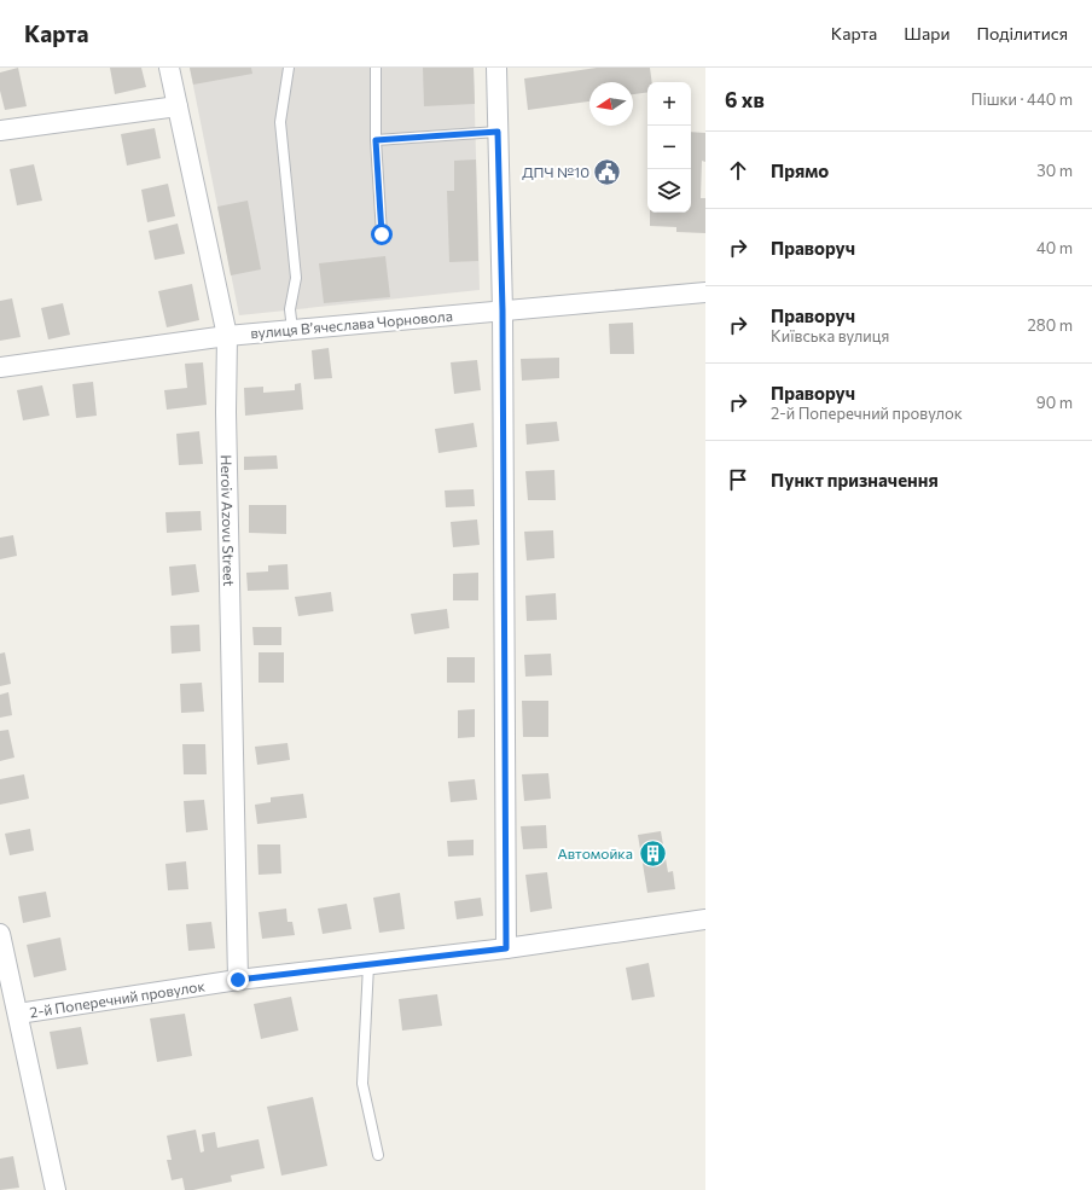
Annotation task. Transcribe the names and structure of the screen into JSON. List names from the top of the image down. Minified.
{"streets":{"street":["вулиця Вʼячеслава Чорновола","Heroiv Azovu Street","2-й Поперечний провулок"]},"crossings":[["вулиця Вʼячеслава Чорновола","Heroiv Azovu Street"],["Heroiv Azovu Street","2-й Поперечний провулок"]],"places":{"public building":["ДПЧ №10"],"building":["Автомойка"]},"north":"left","page":{"header":"Карта","nav":["Карта","Шари","Поділитися"],"heading":["6 хв","Пішки · 440 m"],"map_buttons":["+","−"],"list":[["Прямо","30 m"],["Праворуч","40 m"],["Праворуч","Київська вулиця","280 m"],["Праворуч","2-й Поперечний провулок","90 m"],"Пункт призначення"]}}
